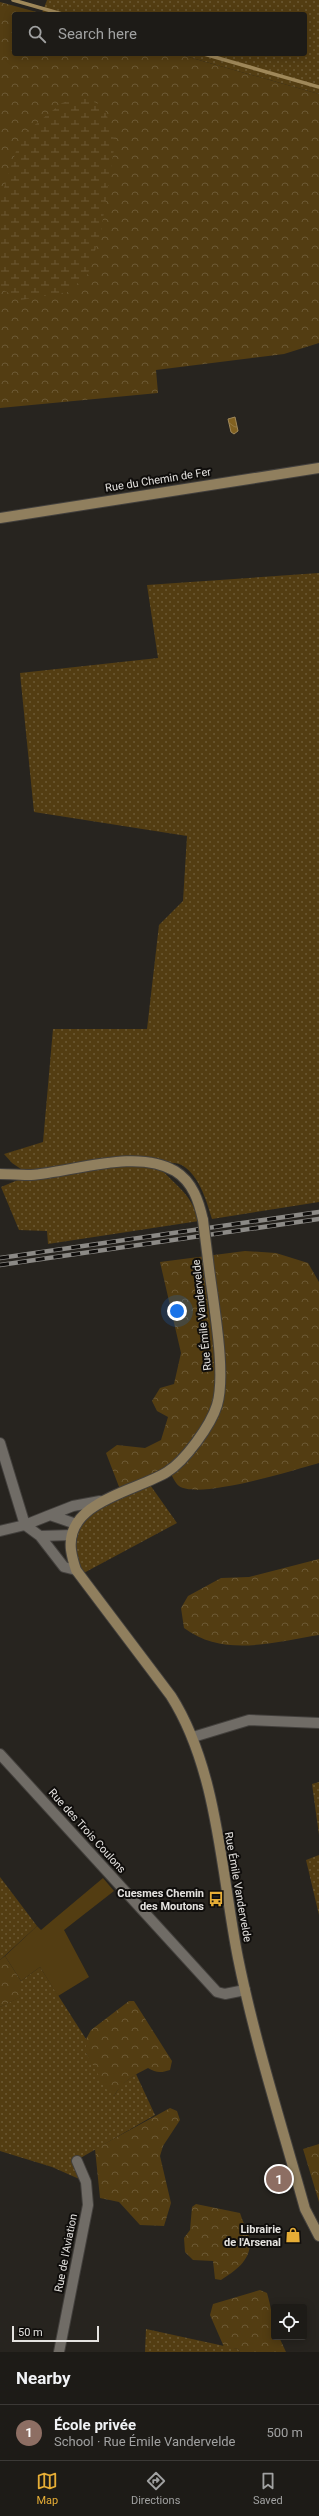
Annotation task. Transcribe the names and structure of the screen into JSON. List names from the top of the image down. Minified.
{"streets":{"main road":["Rue du Chemin de Fer","Rue Émile Vandervelde"],"street":["Rue des Trois Coulons","Rue de l'Aviation"]},"crossings":[["Rue Émile Vandervelde","Rue des Trois Coulons"]],"places":{"bus stop":["Cuesmes Chemin des Moutons"],"shop":["Librairie de l'Arsenal"]},"scale_bar":"50 m","page":{"search":"Search here","pins":"1","scale":"50 m","heading":"Nearby","list":[{"mark":"1","name":"École privée","note":"School · Rue Émile Vandervelde","value":"500 m"}],"nav":["Map","Directions","Saved"]}}
